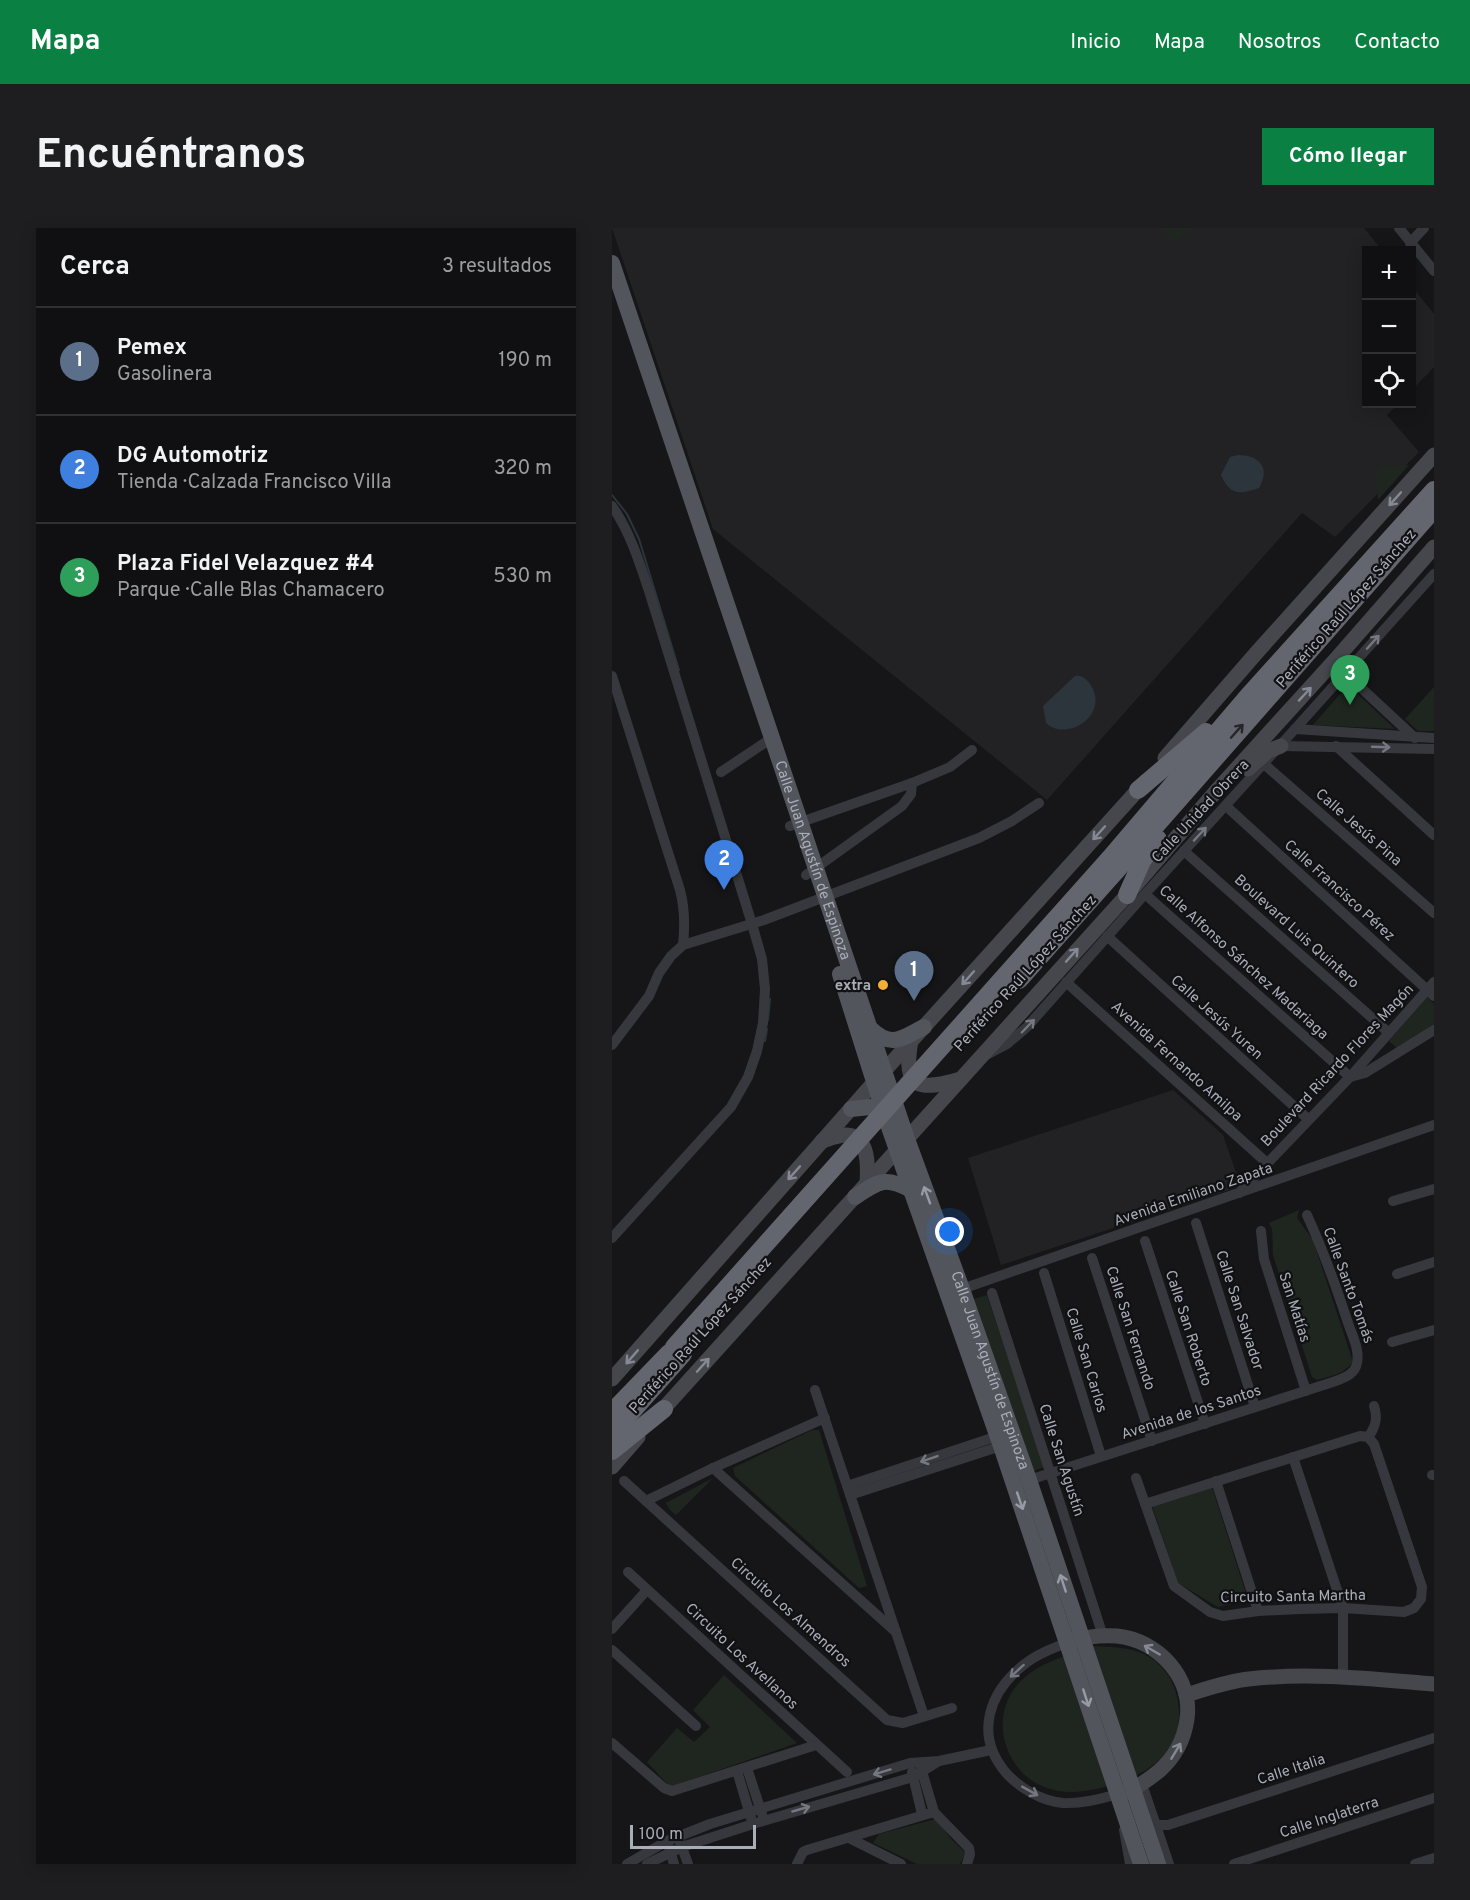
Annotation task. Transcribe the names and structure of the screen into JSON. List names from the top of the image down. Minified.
{"streets":{"highway":["Periférico Raúl López Sánchez"],"main road":["Calle Juan Agustín de Espinoza"],"street":["Calle Unidad Obrera","Calle Jesús Pina","Calle Francisco Pérez","Boulevard Luis Quintero","Calle Alfonso Sánchez Madariaga","Calle Jesús Yuren","Avenida Fernando Amilpa","Boulevard Ricardo Flores Magón","Avenida Emiliano Zapata","Calle Santo Tomás","San Matías","Calle San Salvador","Calle San Fernando","Calle San Roberto","Calle San Carlos","Avenida de los Santos","Calle San Agustín","Circuito Santa Martha","Circuito Los Almendros","Circuito Los Avellanos","Calle Italia","Calle Inglaterra"]},"crossings":[["Periférico Raúl López Sánchez","Calle Unidad Obrera"],["Periférico Raúl López Sánchez","Calle Juan Agustín de Espinoza"],["Periférico Raúl López Sánchez","Calle Alfonso Sánchez Madariaga"],["Calle Unidad Obrera","Calle Jesús Pina"],["Calle Unidad Obrera","Calle Francisco Pérez"],["Calle Unidad Obrera","Boulevard Luis Quintero"],["Calle Unidad Obrera","Calle Alfonso Sánchez Madariaga"],["Calle Unidad Obrera","Calle Jesús Yuren"],["Calle Unidad Obrera","Avenida Fernando Amilpa"],["Calle Juan Agustín de Espinoza","Avenida Emiliano Zapata"],["Calle Juan Agustín de Espinoza","Avenida de los Santos"],["Calle Francisco Pérez","Boulevard Ricardo Flores Magón"],["Boulevard Luis Quintero","Boulevard Ricardo Flores Magón"],["Calle Alfonso Sánchez Madariaga","Boulevard Ricardo Flores Magón"],["Calle Jesús Yuren","Boulevard Ricardo Flores Magón"],["Avenida Fernando Amilpa","Boulevard Ricardo Flores Magón"],["Boulevard Ricardo Flores Magón","Avenida Emiliano Zapata"],["Calle Santo Tomás","Avenida de los Santos"],["San Matías","Avenida de los Santos"],["Calle San Salvador","Avenida de los Santos"],["Calle San Fernando","Avenida de los Santos"],["Calle San Roberto","Avenida de los Santos"],["Calle San Carlos","Avenida de los Santos"],["Avenida de los Santos","Calle San Agustín"]],"one_way":["Calle Unidad Obrera"],"places":["extra"],"scale_bar":"100 m","page":{"header":"Mapa","nav":["Inicio","Mapa","Nosotros","Contacto"],"buttons":"Cómo llegar","title":"Encuéntranos","heading":["Cerca","3 resultados"],"map_buttons":["+","−"],"list":[{"mark":"1","name":"Pemex","note":"Gasolinera","value":"190 m"},{"mark":"2","name":"DG Automotriz","note":"Tienda · Calzada Francisco Villa","value":"320 m"},{"mark":"3","name":"Plaza Fidel Velazquez #4","note":"Parque · Calle Blas Chamacero","value":"530 m"}],"pins":["3","2","1"],"scale":"100 m"}}
